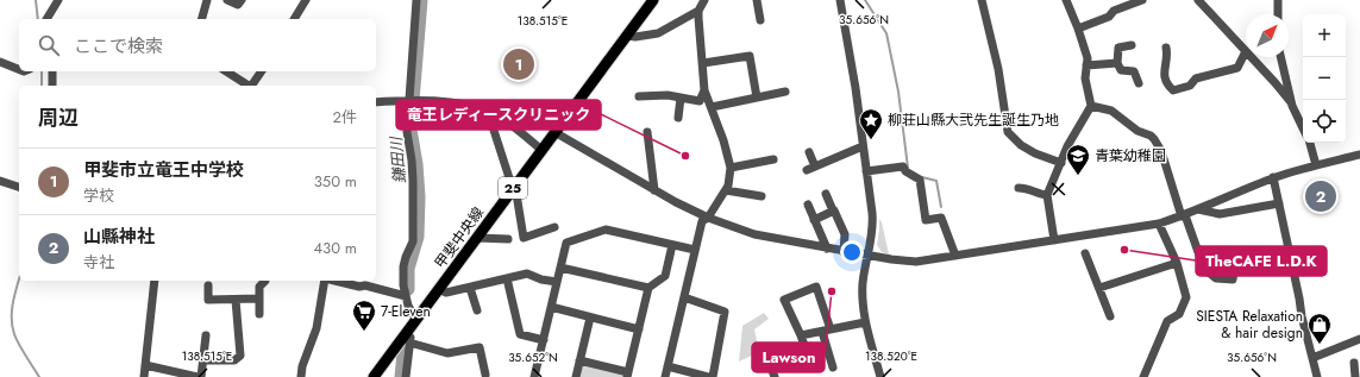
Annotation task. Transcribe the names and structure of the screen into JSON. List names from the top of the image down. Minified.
{"streets":{"main road":["25","甲斐中央線"]},"water":["鎌田川"],"places":{"place":["柳荘山縣大弐先生誕生乃地"],"other":["竜王レディースクリニック","TheCAFE L.D.K","Lawson"],"school or university":["青葉幼稚園"],"supermarket":["7-Eleven"],"shop":["SIESTA Relaxation & hair design"]},"north":"top right","page":{"map_buttons":["+","−"],"search":"ここで検索","pins":["1","2"],"heading":["周辺","2件"],"list":[{"mark":"1","name":"甲斐市立竜王中学校","note":"学校","value":"350 m"},{"mark":"2","name":"山縣神社","note":"寺社","value":"430 m"}]},"coordinates":["35.656°N","138.515°E","138.520°E","35.652°N"]}
